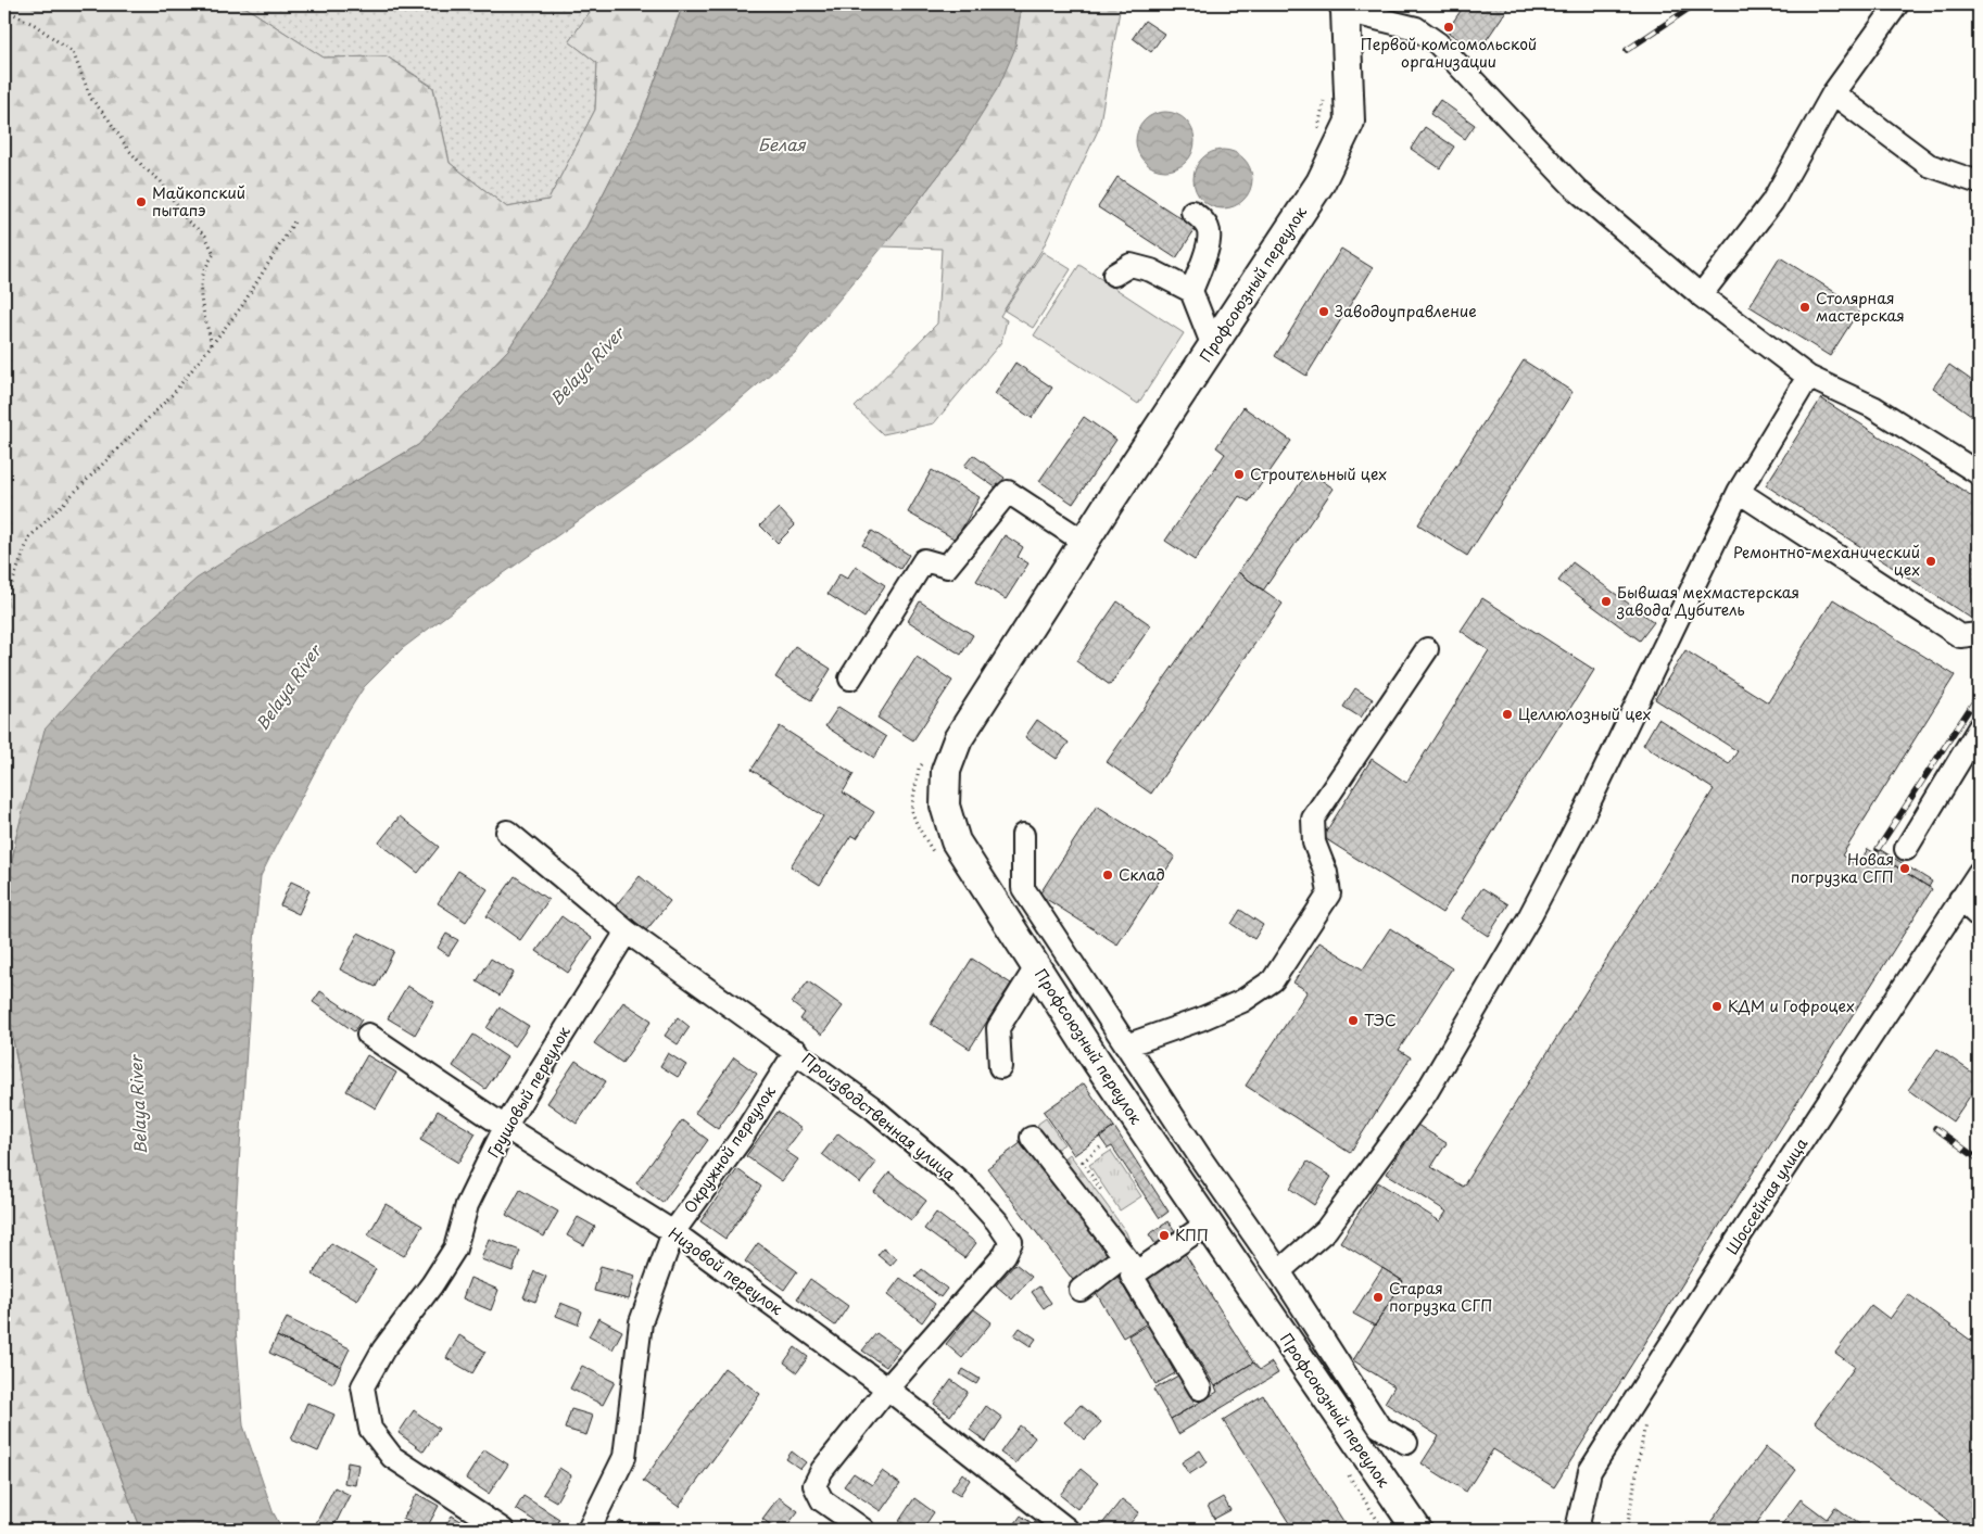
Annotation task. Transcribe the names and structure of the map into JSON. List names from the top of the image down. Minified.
{"streets":{"main road":["Профсоюзный переулок"],"street":["Грушовый переулок","Производственная улица","Окружной переулок","Шоссейная улица","Низовой переулок"]},"crossings":[["Грушовый переулок","Производственная улица"],["Грушовый переулок","Низовой переулок"],["Производственная улица","Окружной переулок"],["Производственная улица","Низовой переулок"],["Окружной переулок","Низовой переулок"]],"water":["Белая","Belaya River"],"places":["Первой комсомольской организации","Майкопский пытапэ","Столярная мастерская","Заводоуправление","Строительный цех","Ремонтно-механический цех","Бывшая мехмастерская завода Дубитель","Целлюлозный цех","Новая погрузка СГП","Склад","КДМ и Гофроцех","ТЭС","КПП","Старая погрузка СГП"]}
